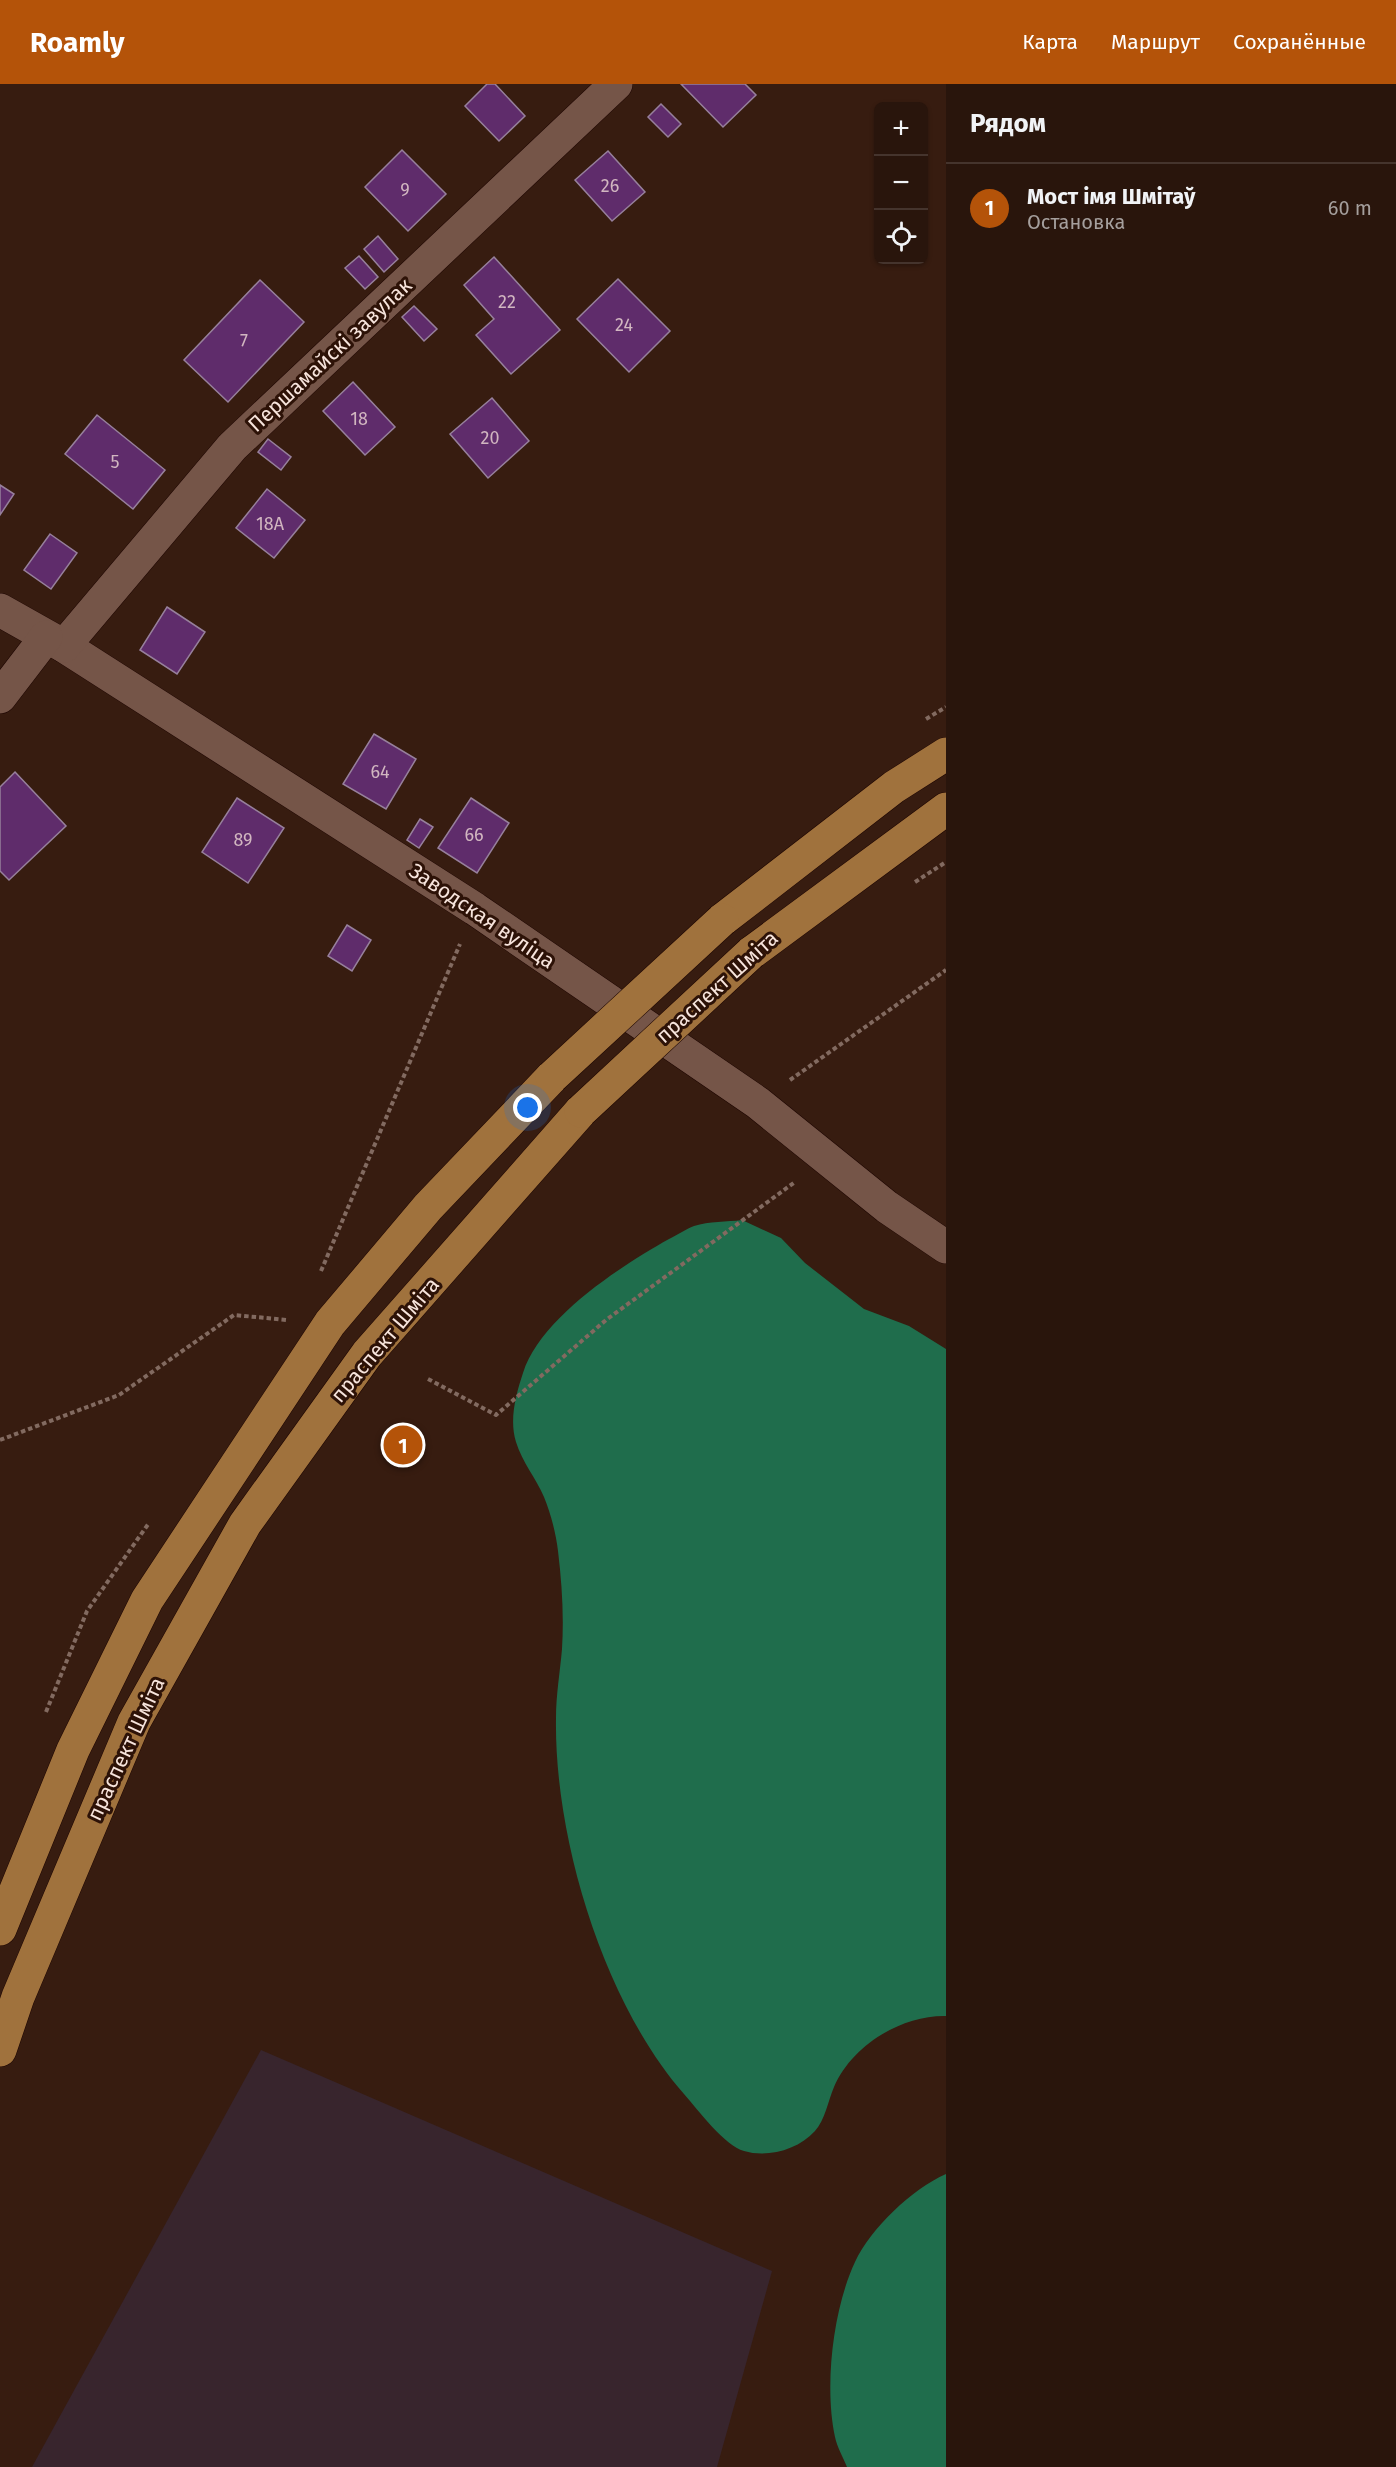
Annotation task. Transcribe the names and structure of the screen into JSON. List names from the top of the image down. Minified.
{"streets":{"main road":["праспект Шміта"],"street":["Першамайскі завулак","Заводская вуліца"]},"crossings":[["Першамайскі завулак","Заводская вуліца"]],"house_numbers":["26","9","22","24","7","18","20","5","18А","64","66","89"],"page":{"header":"Roamly","nav":["Карта","Маршрут","Сохранённые"],"heading":"Рядом","map_buttons":["+","−"],"list":[{"mark":"1","name":"Мост імя Шмітаў","note":"Остановка","value":"60 m"}],"pins":"1"}}
